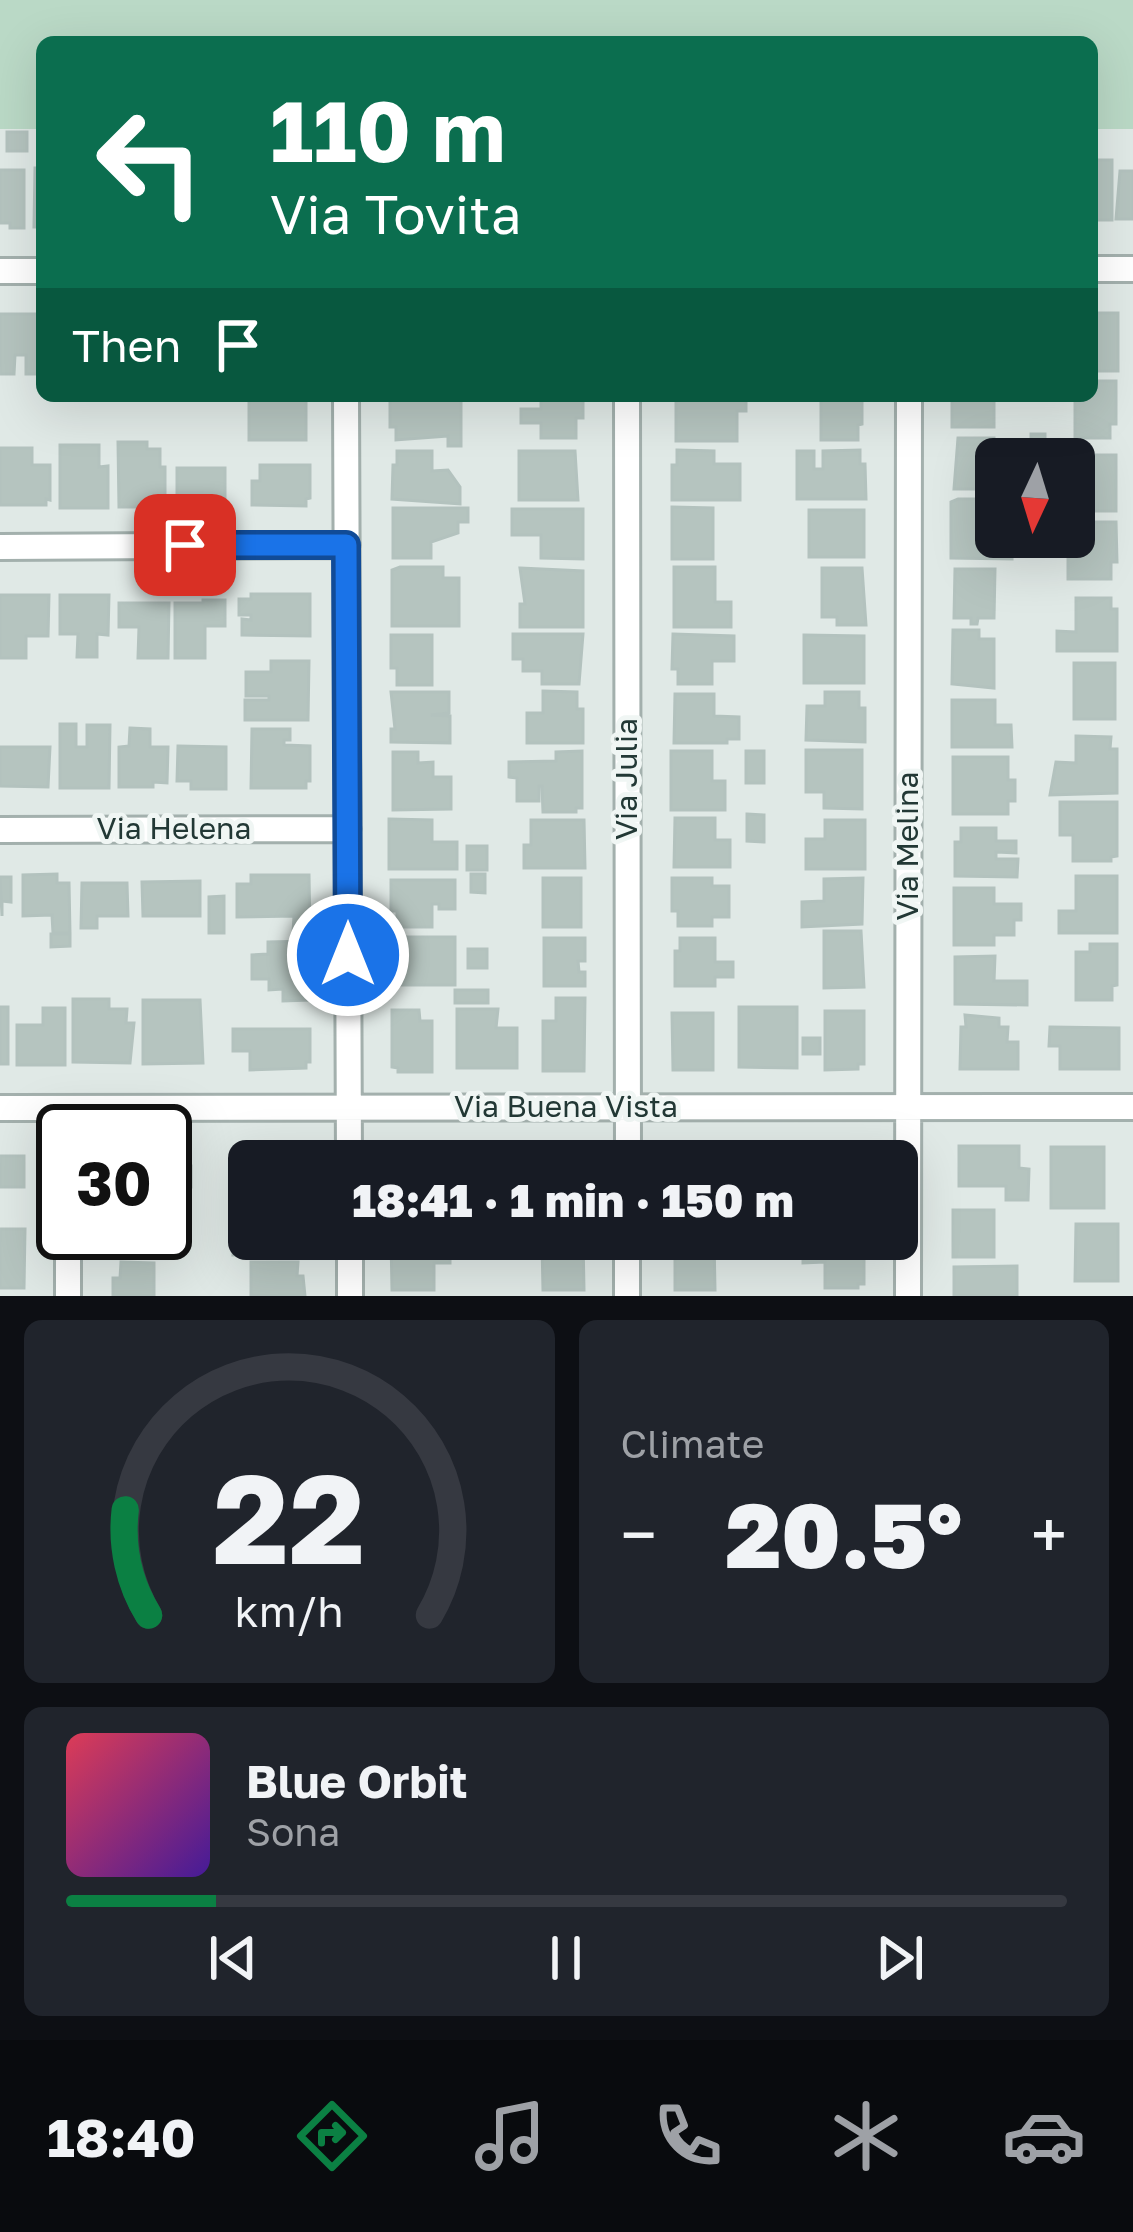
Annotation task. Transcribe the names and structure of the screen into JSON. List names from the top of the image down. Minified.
{"streets":{"street":["Via Julia","Via Helena","Via Melina","Via Buena Vista"]},"crossings":[["Via Julia","Via Buena Vista"],["Via Melina","Via Buena Vista"]],"north":"bottom","page":{"turn":["110 m","Via Tovita"],"then":"Then","limit":"30","trip":"18:41 · 1 min · 150 m","tile":"Climate","heat":["−","20.5°","+"],"song":["Blue Orbit","Sona"],"tabs":"18:40","gauge":["22","km/h"]}}
